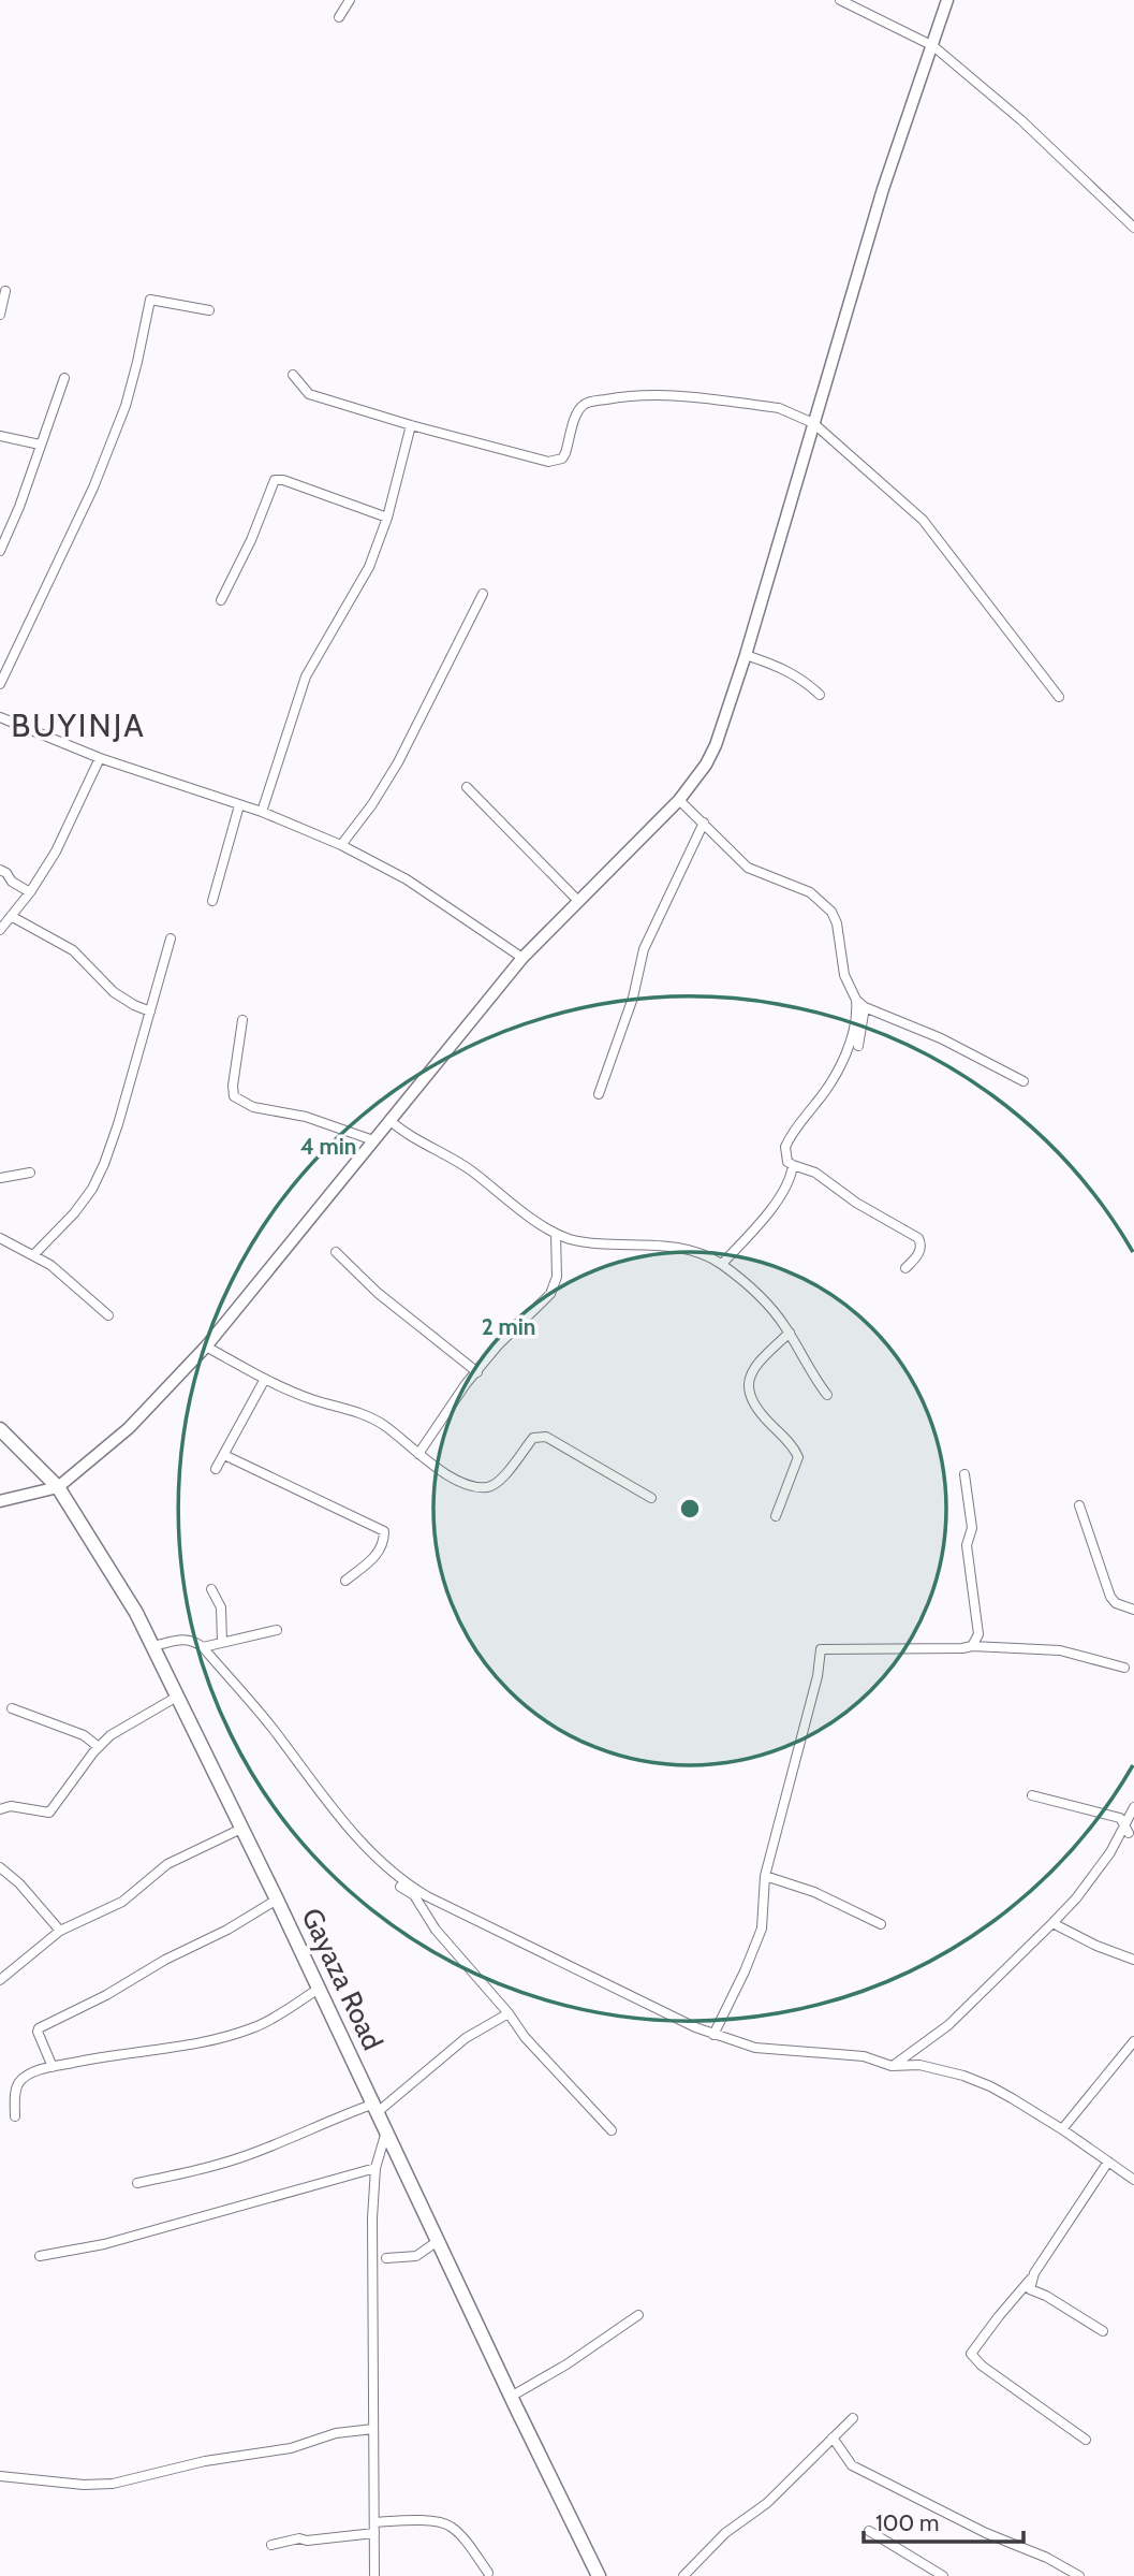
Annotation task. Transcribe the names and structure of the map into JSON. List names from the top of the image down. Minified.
{"streets":{"main road":["Gayaza Road"]},"districts":["BUYINJA"],"scale_bar":"100 m","rings":["4 min","2 min"]}
